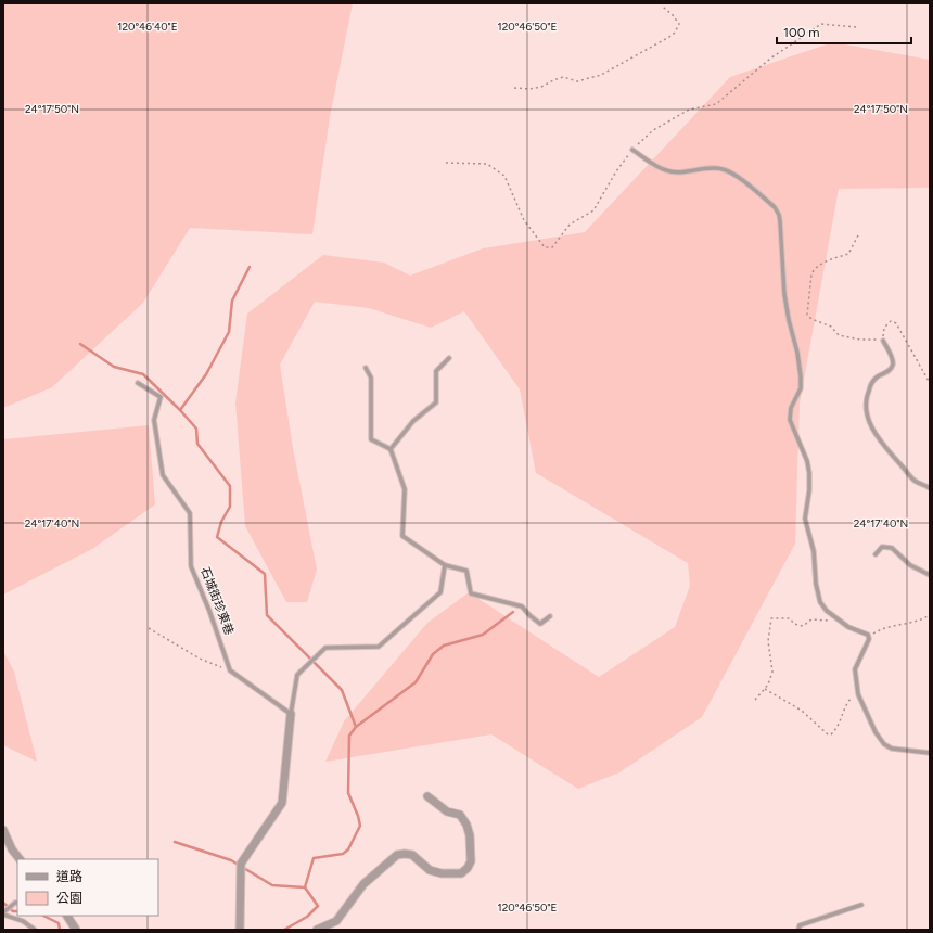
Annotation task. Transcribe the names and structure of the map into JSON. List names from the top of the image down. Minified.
{"streets":{"lane":["石城街珍東巷"]},"legend":["道路","公園"],"scale_bar":"100 m","coordinates":["120°46'40\"E","120°46'50\"E","24°17'50\"N","24°17'40\"N"]}
